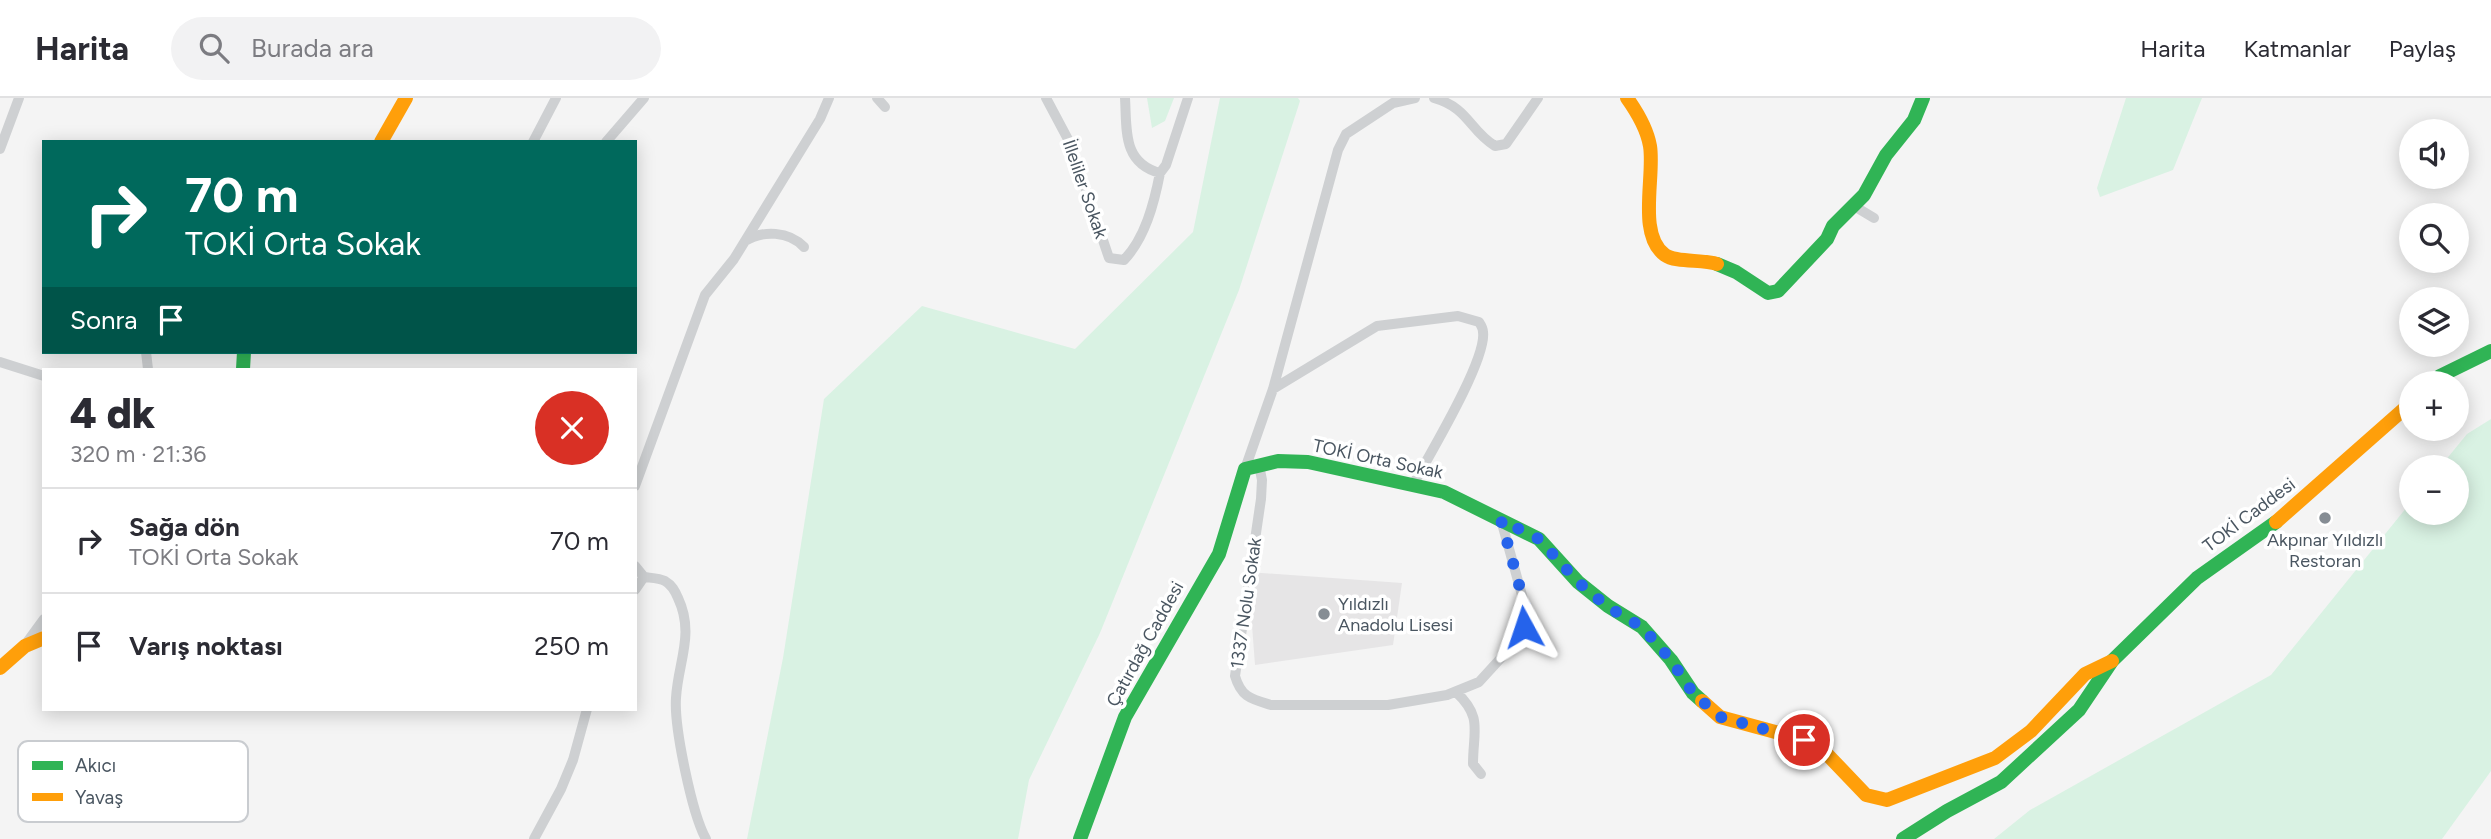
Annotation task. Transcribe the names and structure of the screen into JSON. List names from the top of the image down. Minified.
{"streets":{"street":["İlleliler Sokak","TOKİ Orta Sokak","TOKİ Caddesi","1337 Nolu Sokak","Çatırdağ Caddesi"]},"crossings":[["TOKİ Orta Sokak","TOKİ Caddesi"],["TOKİ Orta Sokak","1337 Nolu Sokak"],["TOKİ Orta Sokak","Çatırdağ Caddesi"],["1337 Nolu Sokak","Çatırdağ Caddesi"]],"places":["Akpınar Yıldızlı Restoran","Yıldızlı Anadolu Lisesi"],"legend":["Akıcı","Yavaş"],"page":{"header":"Harita","search":"Burada ara","nav":["Harita","Katmanlar","Paylaş"],"map_buttons":["+","−"],"turn":["70 m","TOKİ Orta Sokak"],"then":"Sonra","heading":["4 dk","320 m · 21:36"],"list":[{"name":"Sağa dön","note":"TOKİ Orta Sokak","value":"70 m"},{"name":"Varış noktası","value":"250 m"}]}}
